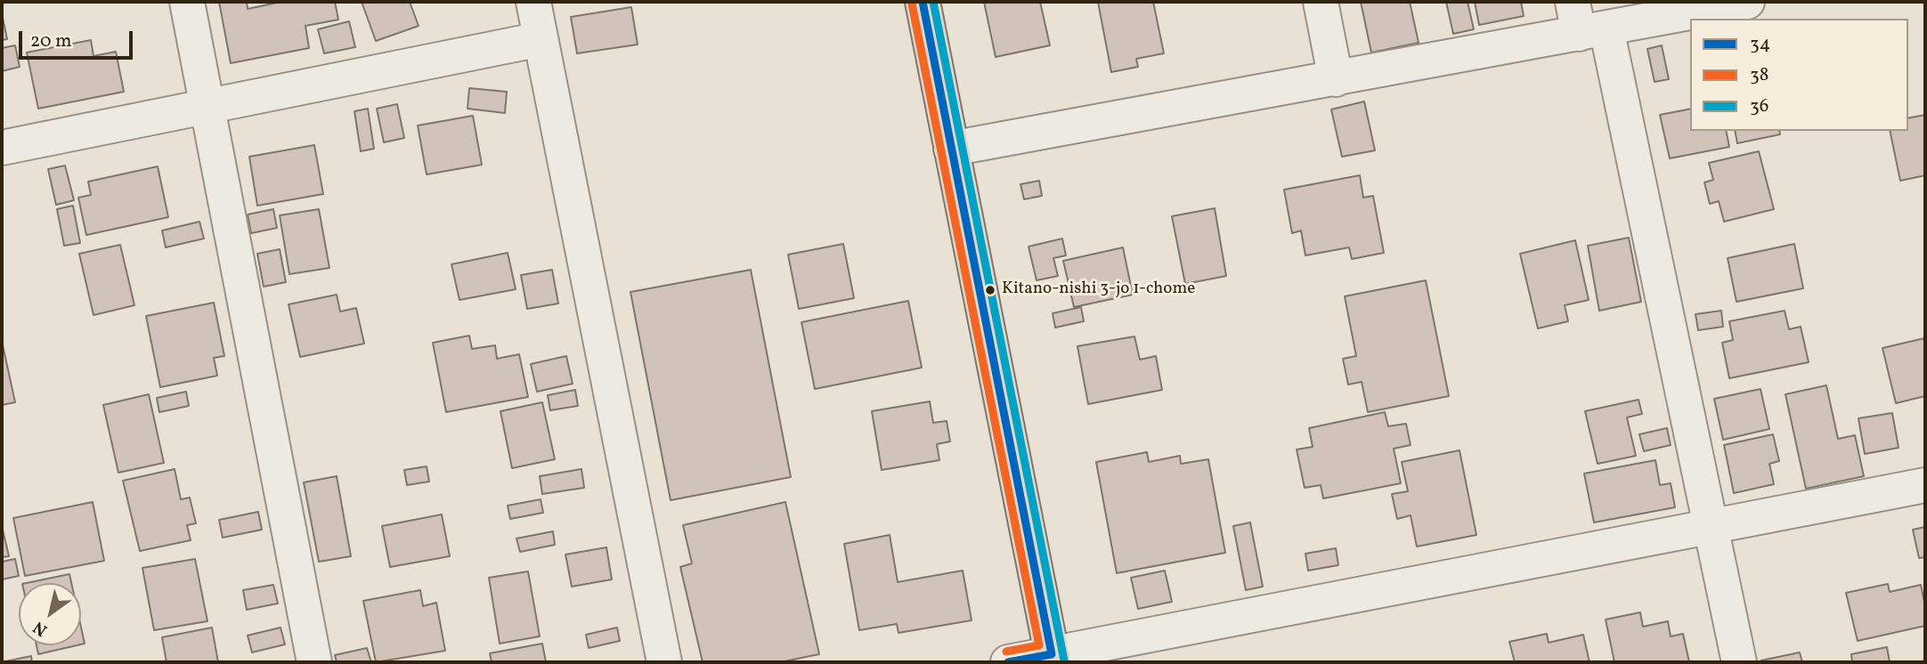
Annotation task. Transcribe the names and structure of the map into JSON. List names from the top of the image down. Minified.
{"places":["Kitano-nishi 3-jo 1-chome"],"lines":["transit line 34","transit line 36","transit line 38"],"legend":["34","38","36"],"scale_bar":"20 m","north":"bottom left"}
